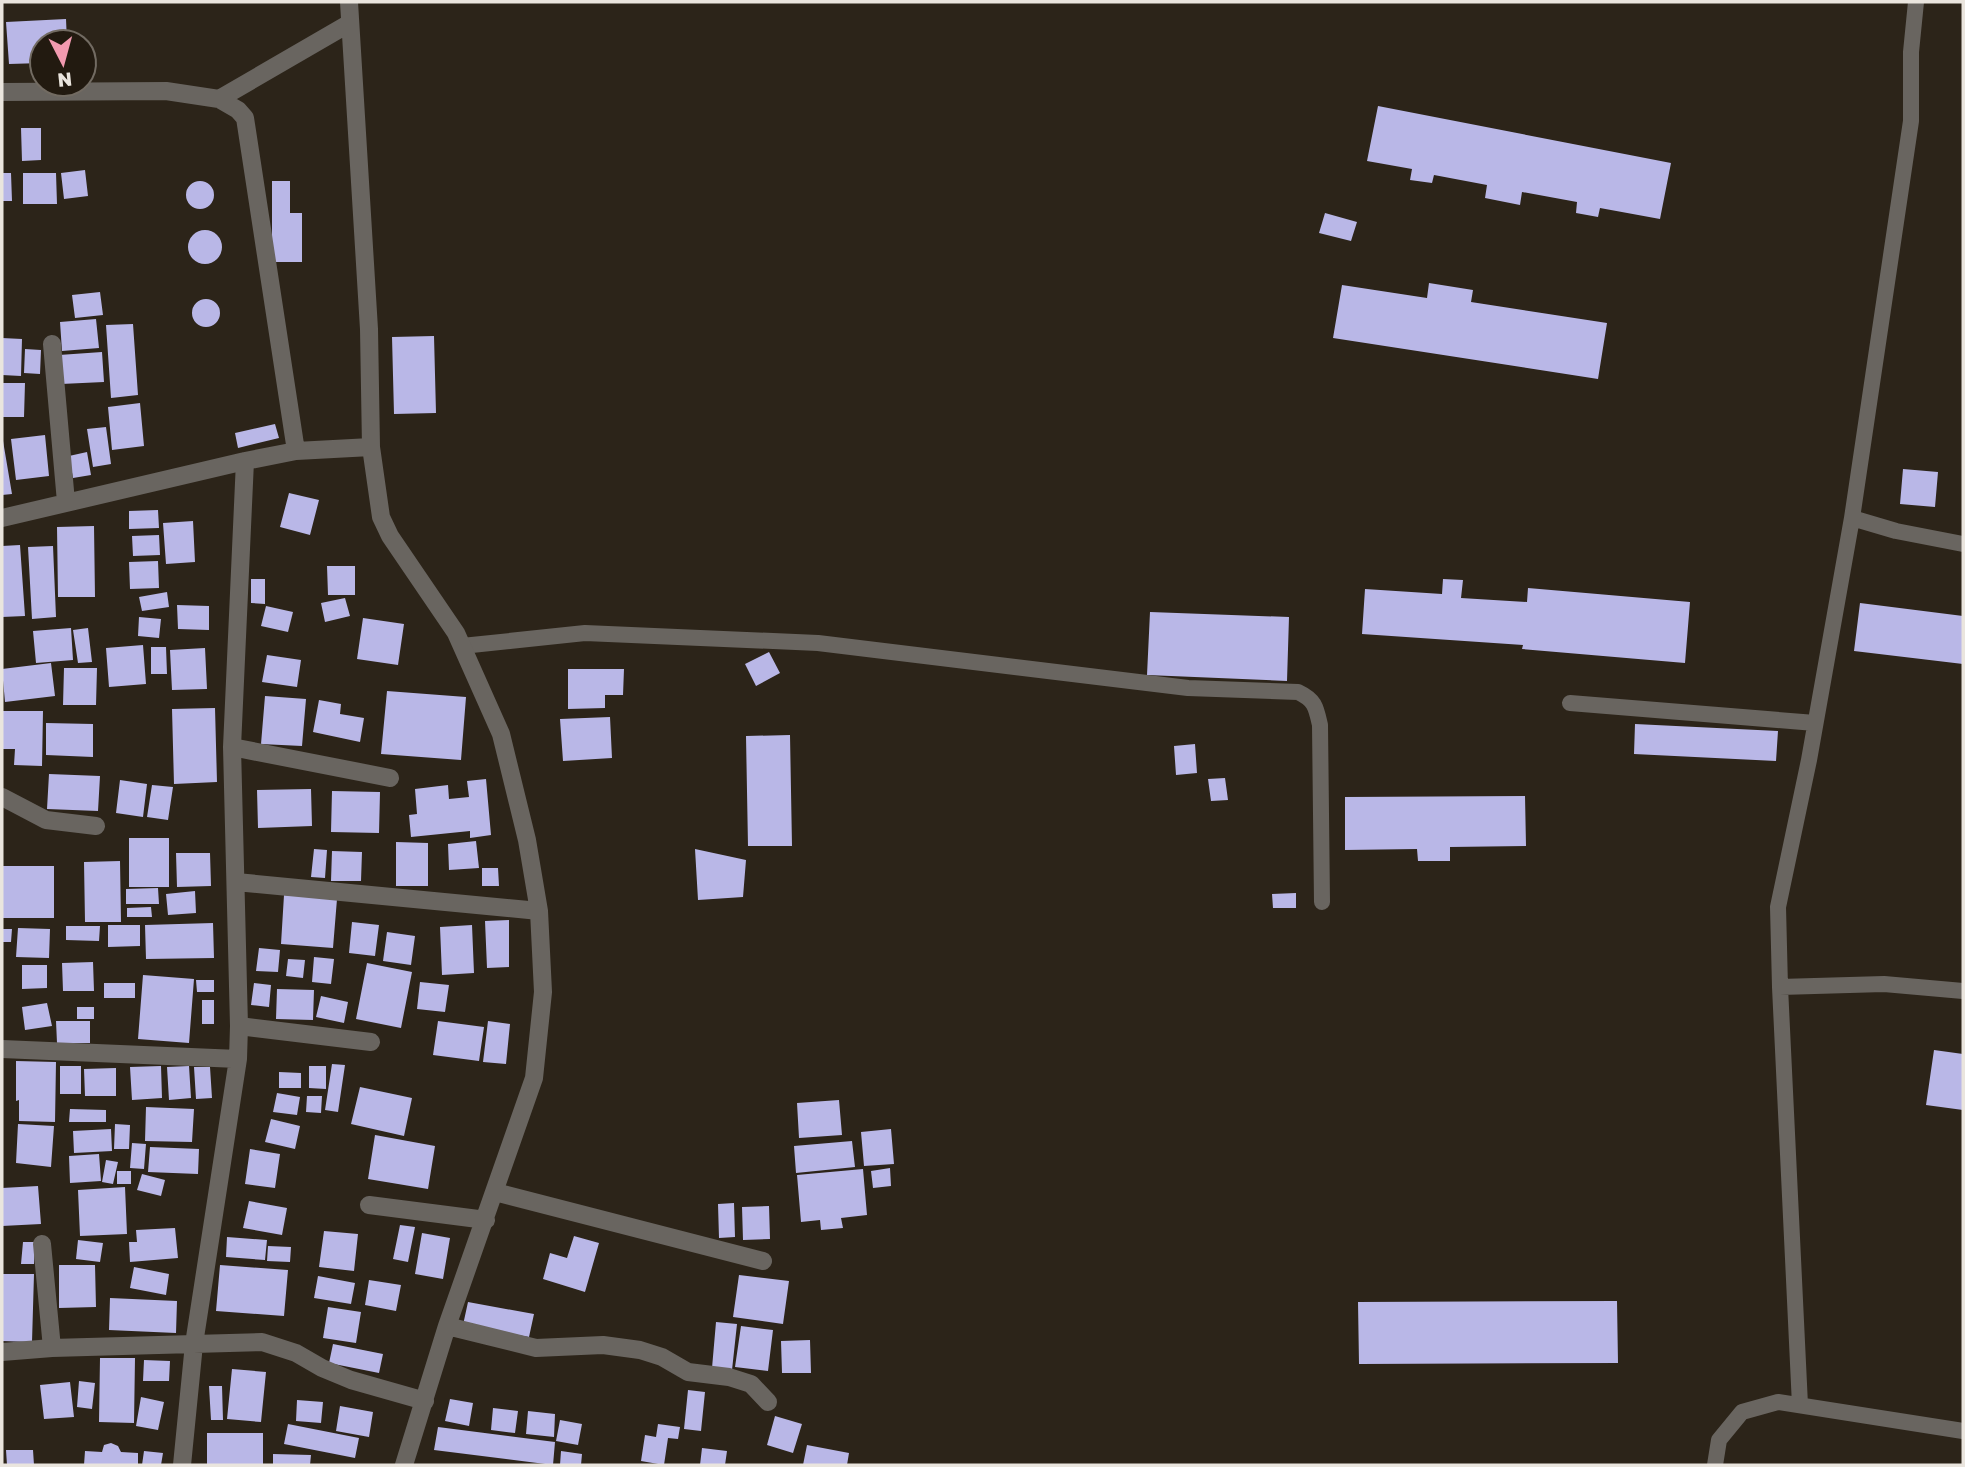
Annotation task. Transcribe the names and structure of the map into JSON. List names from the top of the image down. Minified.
{"north":"bottom"}
